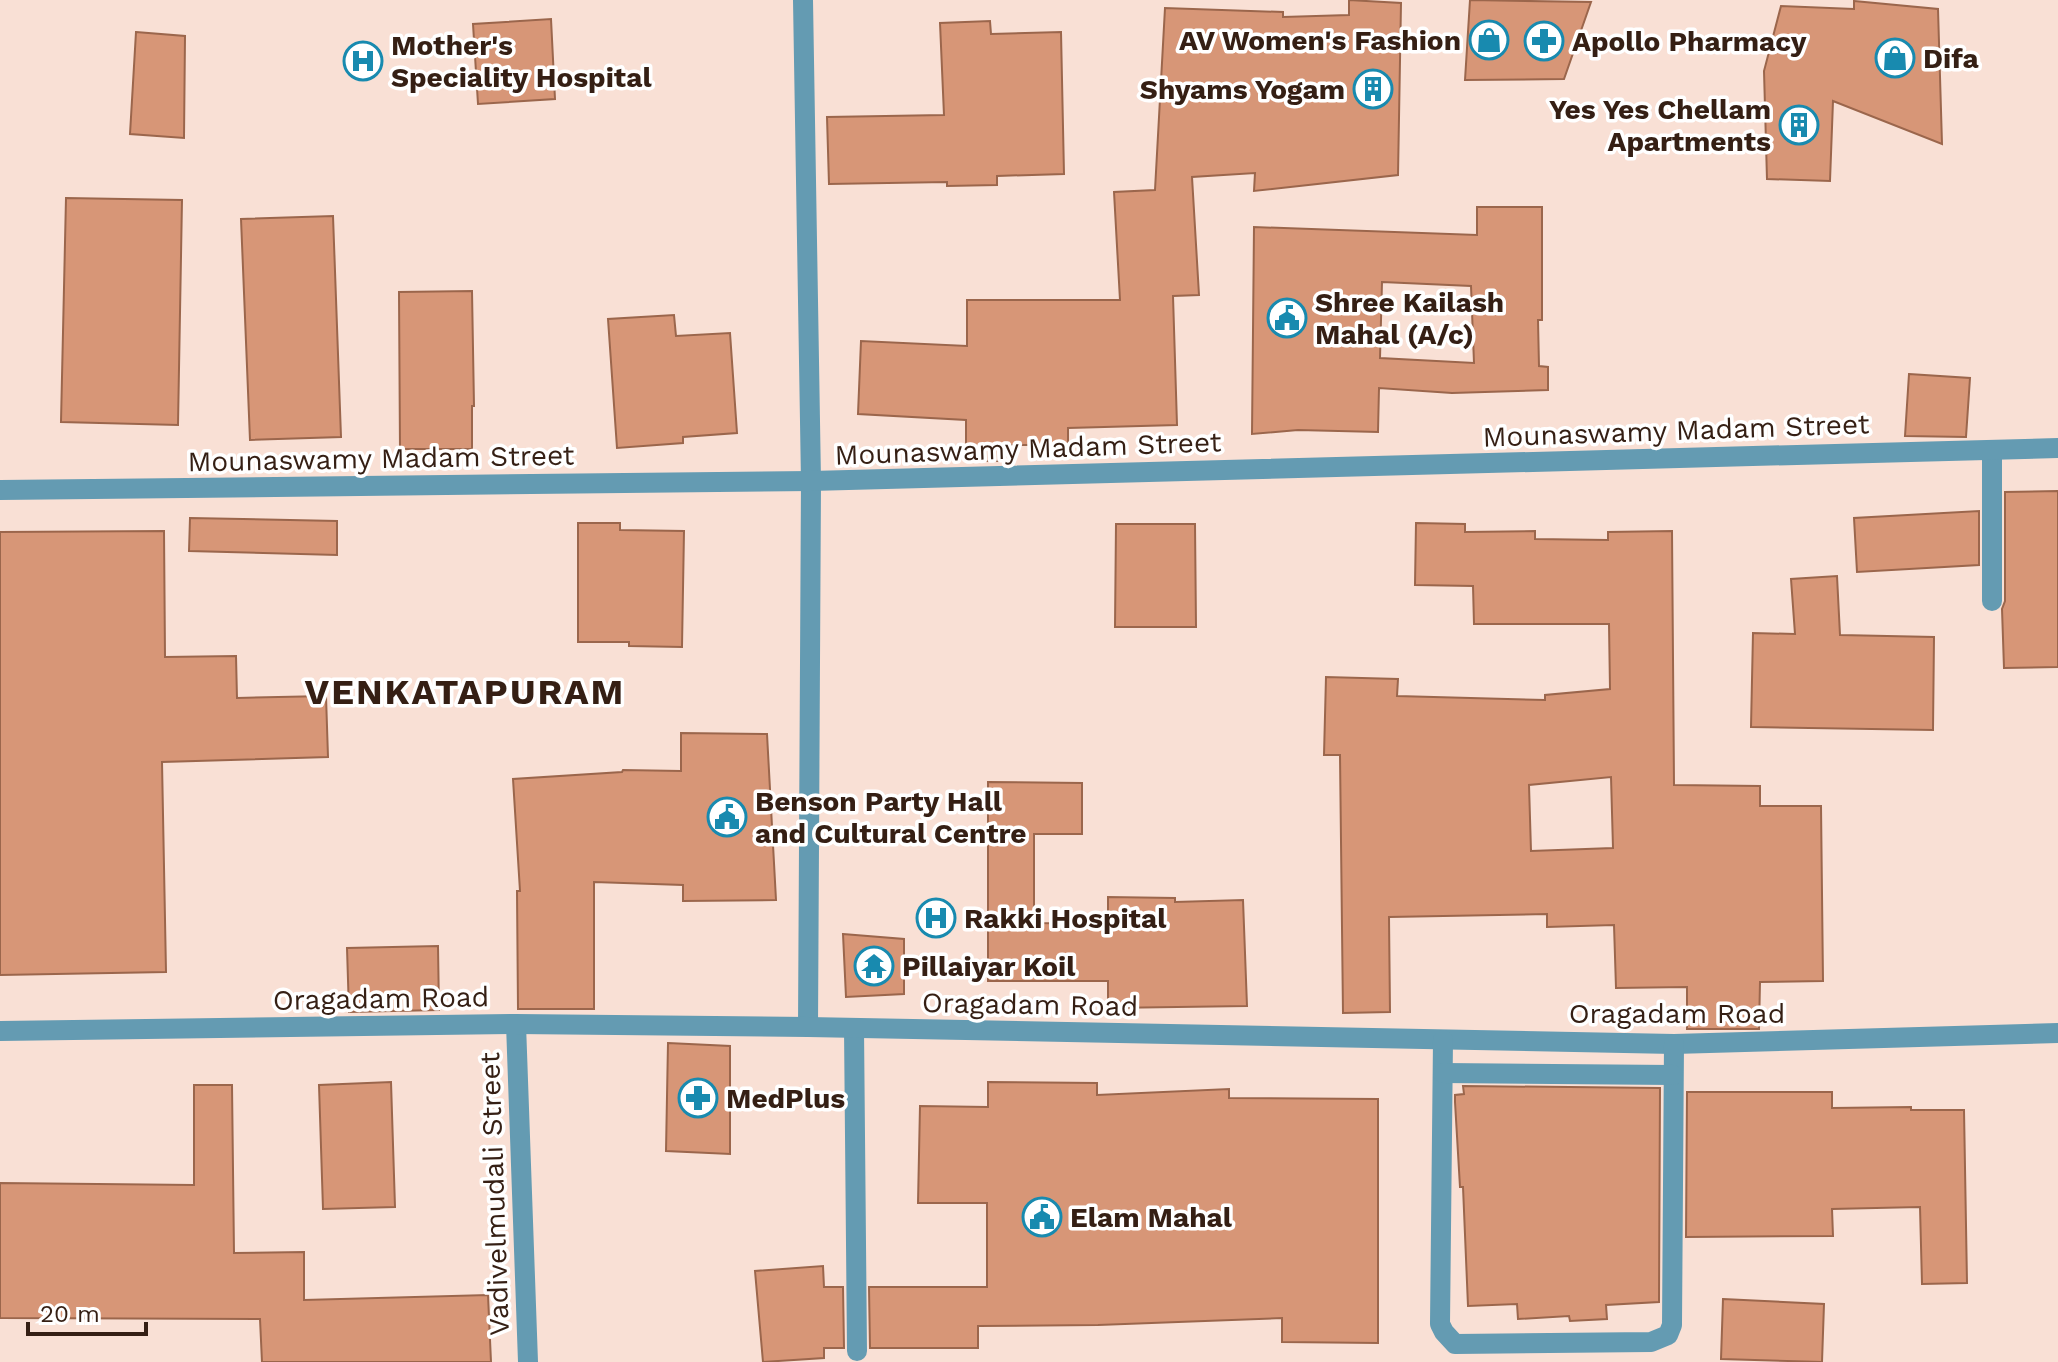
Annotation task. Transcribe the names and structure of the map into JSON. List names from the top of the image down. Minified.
{"streets":{"street":["Mounaswamy Madam Street","Oragadam Road","Vadivelmudali Street"]},"crossings":[["Oragadam Road","Vadivelmudali Street"]],"districts":["VENKATAPURAM"],"places":{"shop":["AV Women's Fashion","Difa"],"pharmacy":["Apollo Pharmacy","MedPlus"],"hospital":["Mother's Speciality Hospital","Rakki Hospital"],"building":["Shyams Yogam","Yes Yes Chellam Apartments"],"public building":["Shree Kailash Mahal (A/c)","Benson Party Hall and Cultural Centre","Elam Mahal"],"temple":["Pillaiyar Koil"]},"scale_bar":"20 m"}
